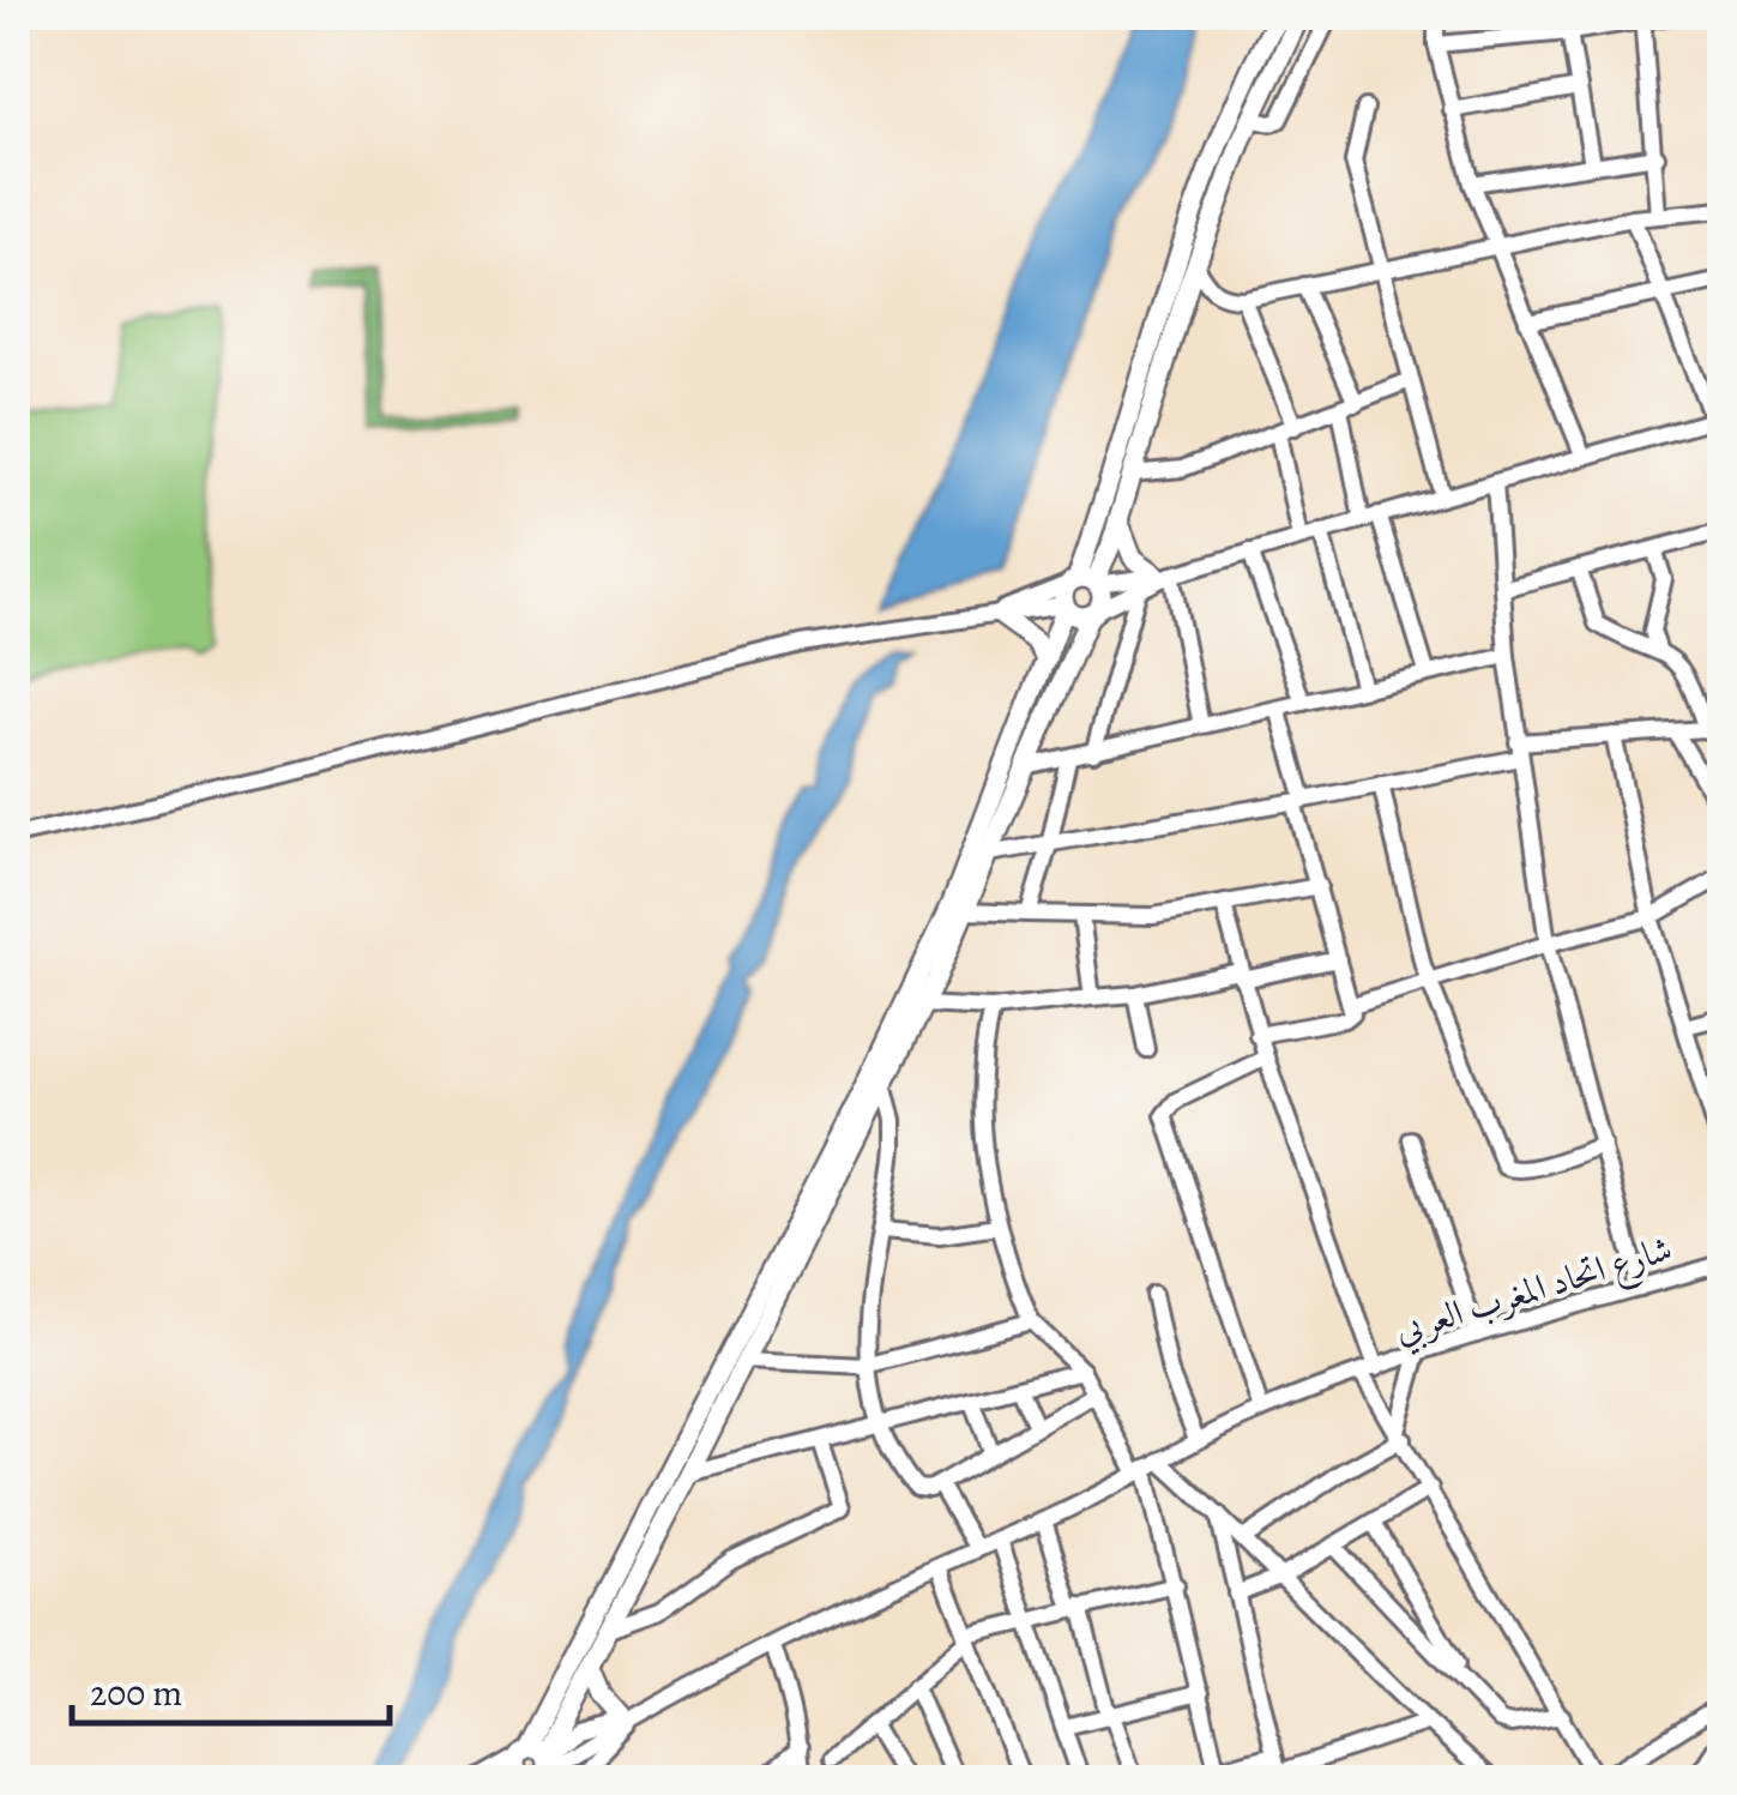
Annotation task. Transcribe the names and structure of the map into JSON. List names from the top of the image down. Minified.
{"streets":{"street":["شارع اتحاد المغرب العربي"]},"scale_bar":"200 m"}
